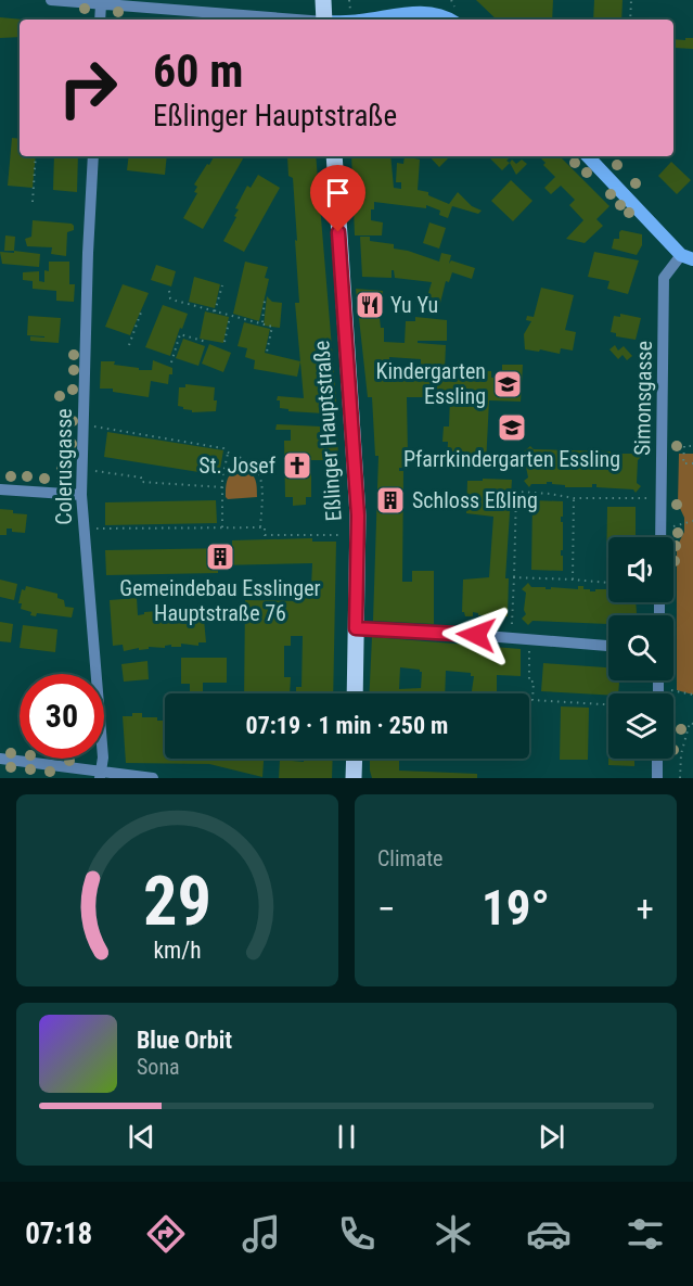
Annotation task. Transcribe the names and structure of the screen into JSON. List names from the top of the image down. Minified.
{"streets":{"main road":["Eßlinger Hauptstraße"],"street":["Simonsgasse","Colerusgasse"]},"places":{"restaurant":["Yu Yu"],"school or university":["Kindergarten Essling","Pfarrkindergarten Essling"],"church":["St. Josef"],"building":["Schloss Eßling","Gemeindebau Esslinger Hauptstraße 76"]},"page":{"turn":["60 m","Eßlinger Hauptstraße"],"limit":"30","trip":"07:19 · 1 min · 250 m","tile":"Climate","heat":["−","19°","+"],"song":["Blue Orbit","Sona"],"tabs":"07:18","gauge":["29","km/h"]}}
